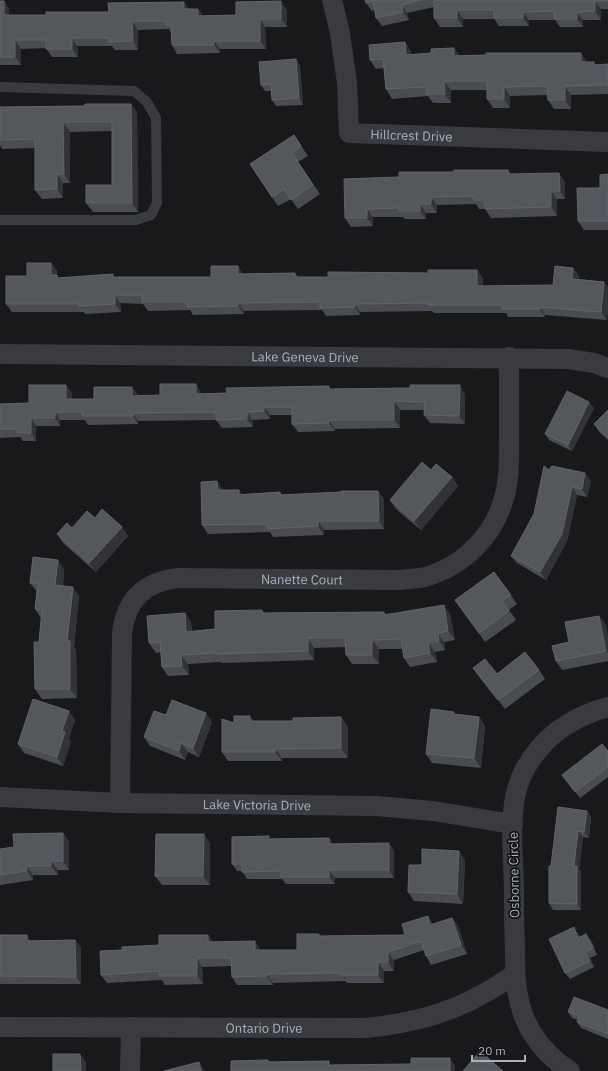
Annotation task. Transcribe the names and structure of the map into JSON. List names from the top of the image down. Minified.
{"streets":{"street":["Hillcrest Drive","Lake Geneva Drive","Nanette Court","Lake Victoria Drive","Osborne Circle","Ontario Drive"]},"crossings":[["Lake Geneva Drive","Nanette Court"],["Nanette Court","Lake Victoria Drive"],["Lake Victoria Drive","Osborne Circle"],["Osborne Circle","Ontario Drive"]],"scale_bar":"20 m"}
